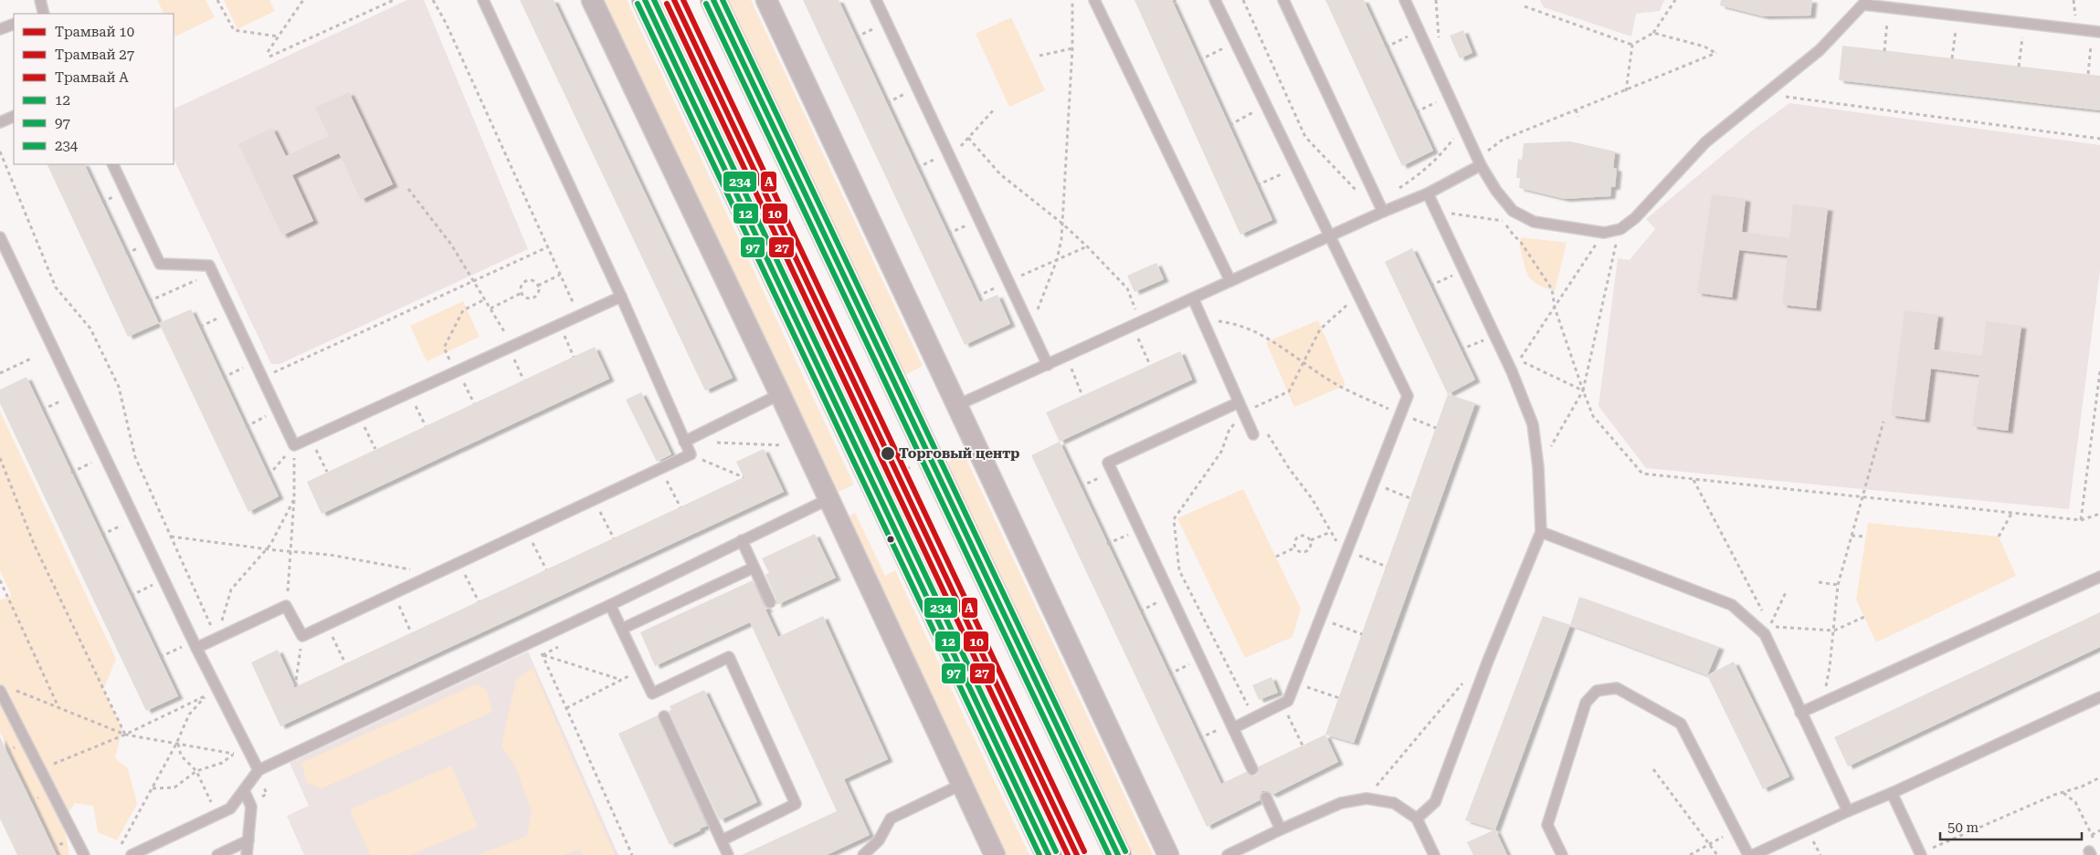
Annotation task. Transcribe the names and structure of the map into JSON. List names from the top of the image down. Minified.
{"places":["Торговый центр"],"lines":["tram line 10","tram line А","transit line 12","transit line 234","tram line 27","transit line 97"],"legend":["Трамвай 10","Трамвай 27","Трамвай А","12","97","234"],"scale_bar":"50 m"}
